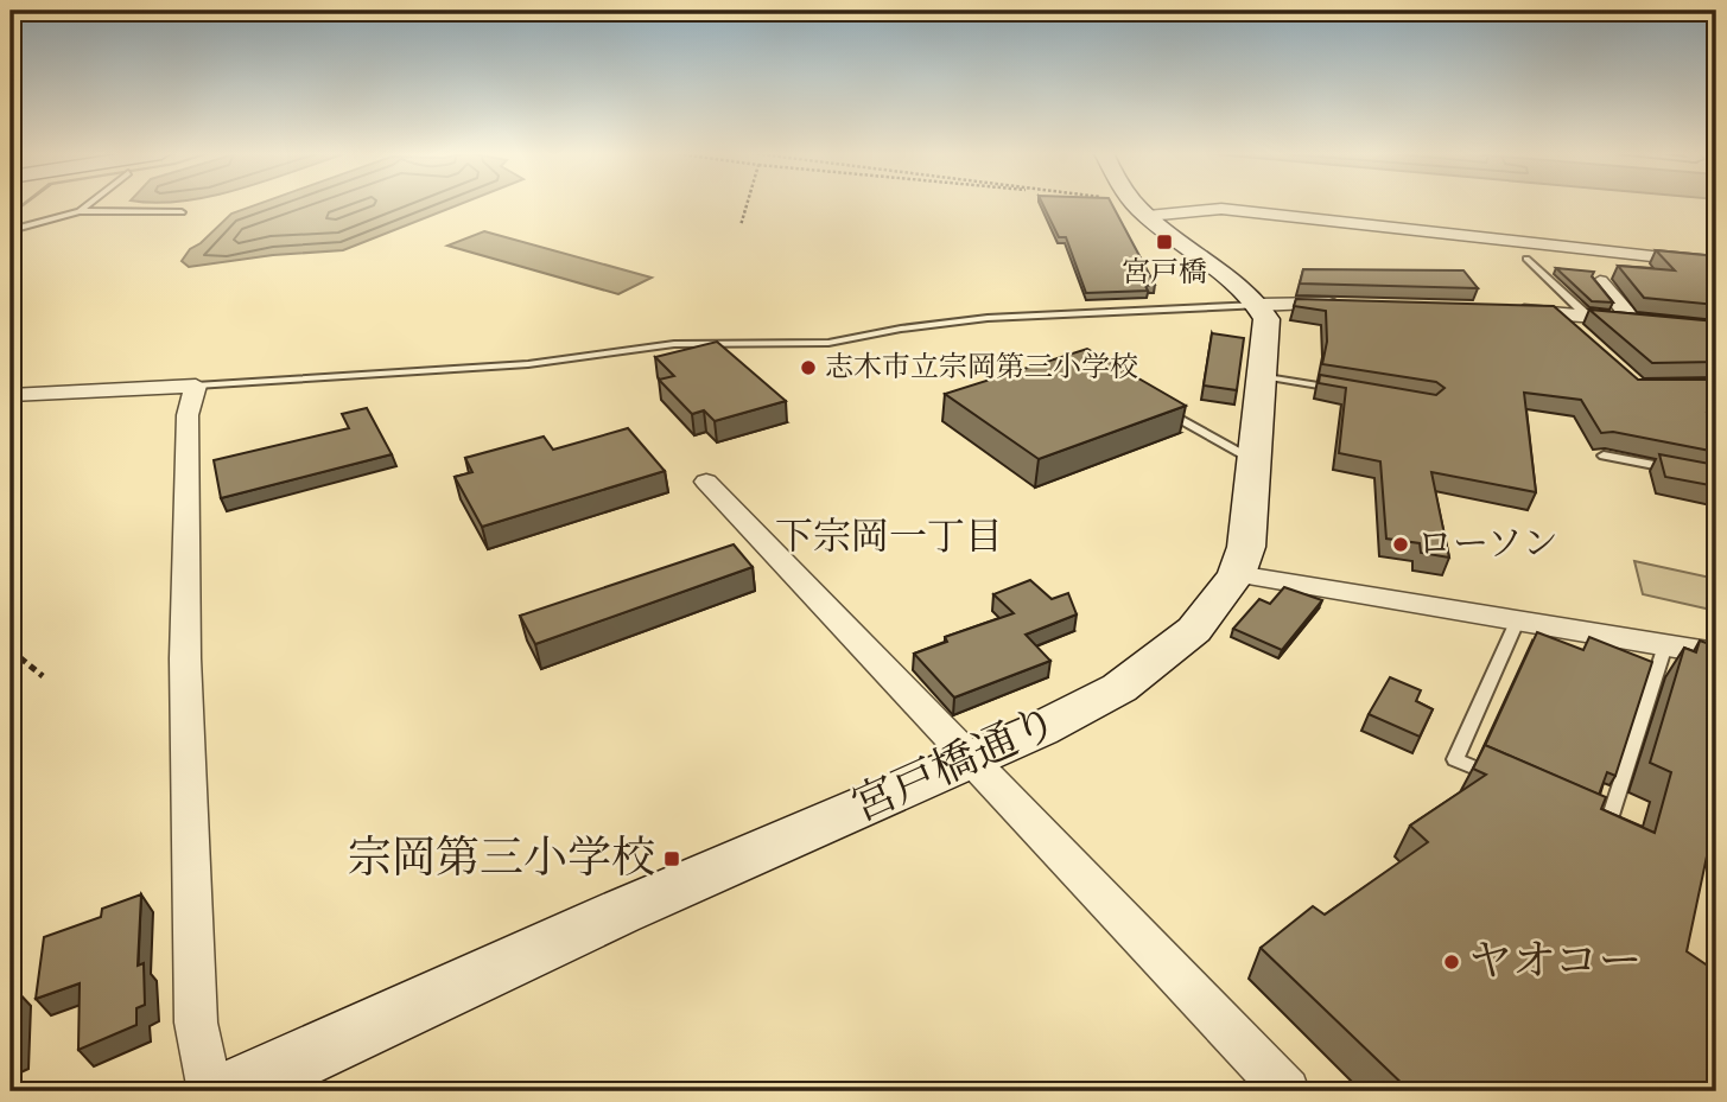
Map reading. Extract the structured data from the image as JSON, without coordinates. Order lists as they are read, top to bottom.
{
  "streets": {
    "street": ["宮戸橋通り"]
  },
  "districts": ["下宗岡一丁目"],
  "places": {
    "transit": ["宮戸橋", "宗岡第三小学校"],
    "other": ["志木市立宗岡第三小学校", "ローソン", "ヤオコー"]
  }
}
